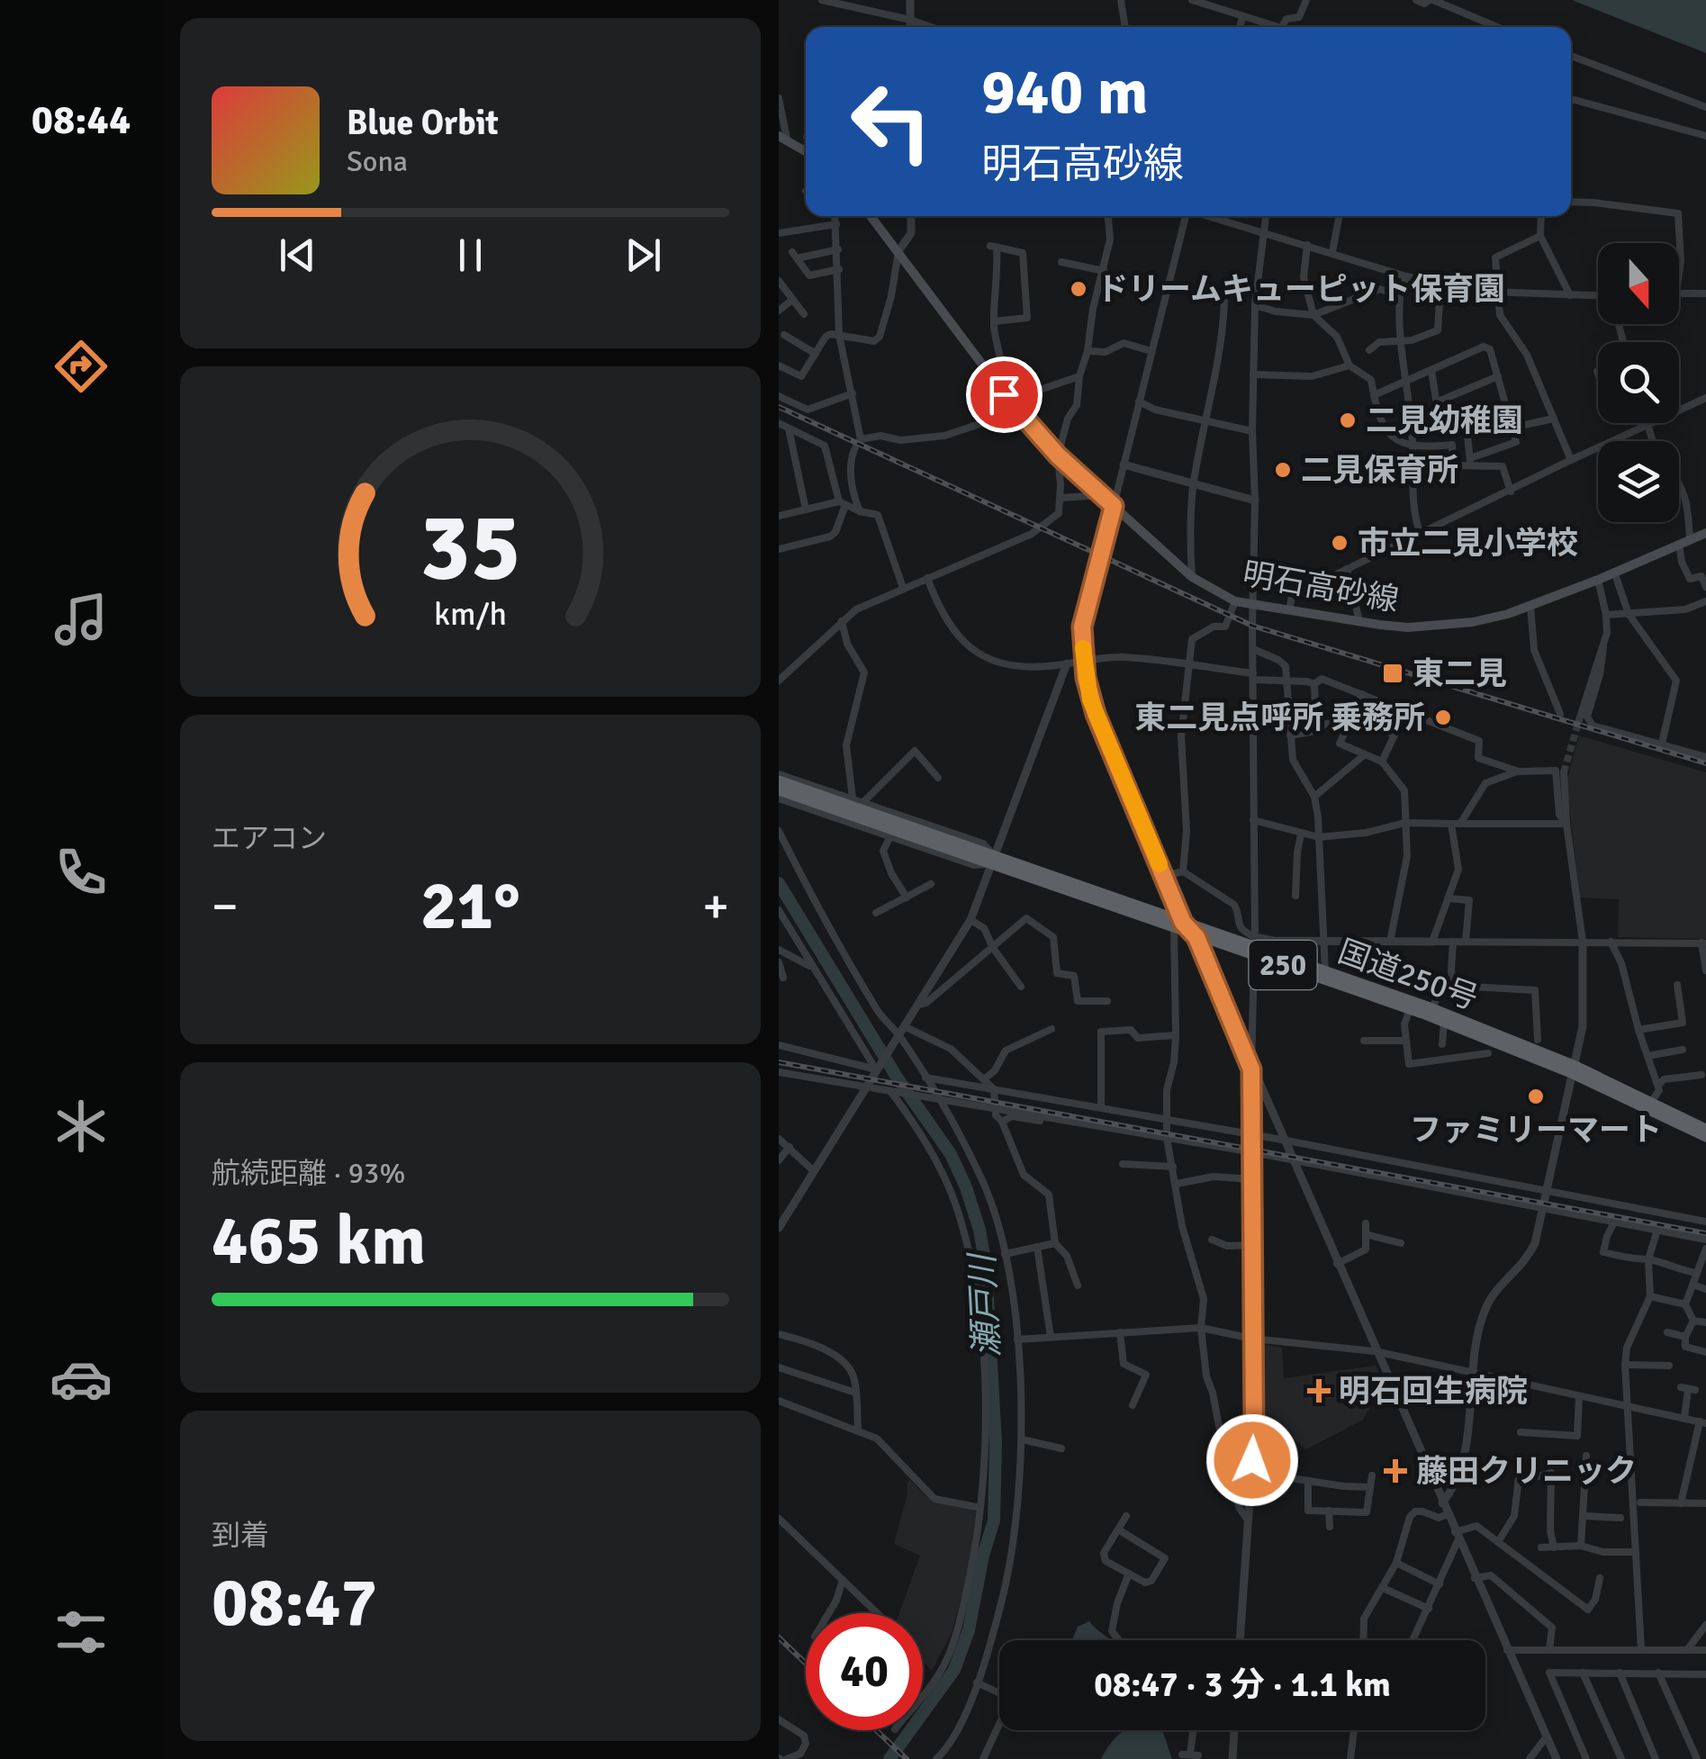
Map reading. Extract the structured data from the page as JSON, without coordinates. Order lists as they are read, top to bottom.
{
  "streets": {
    "highway": ["250", "国道250号"],
    "main road": ["明石高砂線"]
  },
  "water": ["瀬戸川"],
  "places": {
    "other": [
      "ドリームキューピット保育園",
      "二見幼稚園",
      "二見保育所",
      "市立二見小学校",
      "東二見点呼所 乗務所",
      "ファミリーマート"
    ],
    "transit": ["東二見"],
    "health": ["明石回生病院", "藤田クリニック"]
  },
  "north": "bottom",
  "page": {
    "tabs": "08:44",
    "turn": ["940 m", "明石高砂線"],
    "song": ["Blue Orbit", "Sona"],
    "tile": [
      "エアコン",
      ["航続距離 · 93%", "465 km"],
      ["到着", "08:47"]
    ],
    "heat": ["−", "21°", "+"],
    "limit": "40",
    "trip": "08:47 · 3 分 · 1.1 km",
    "gauge": ["35", "km/h"]
  }
}
